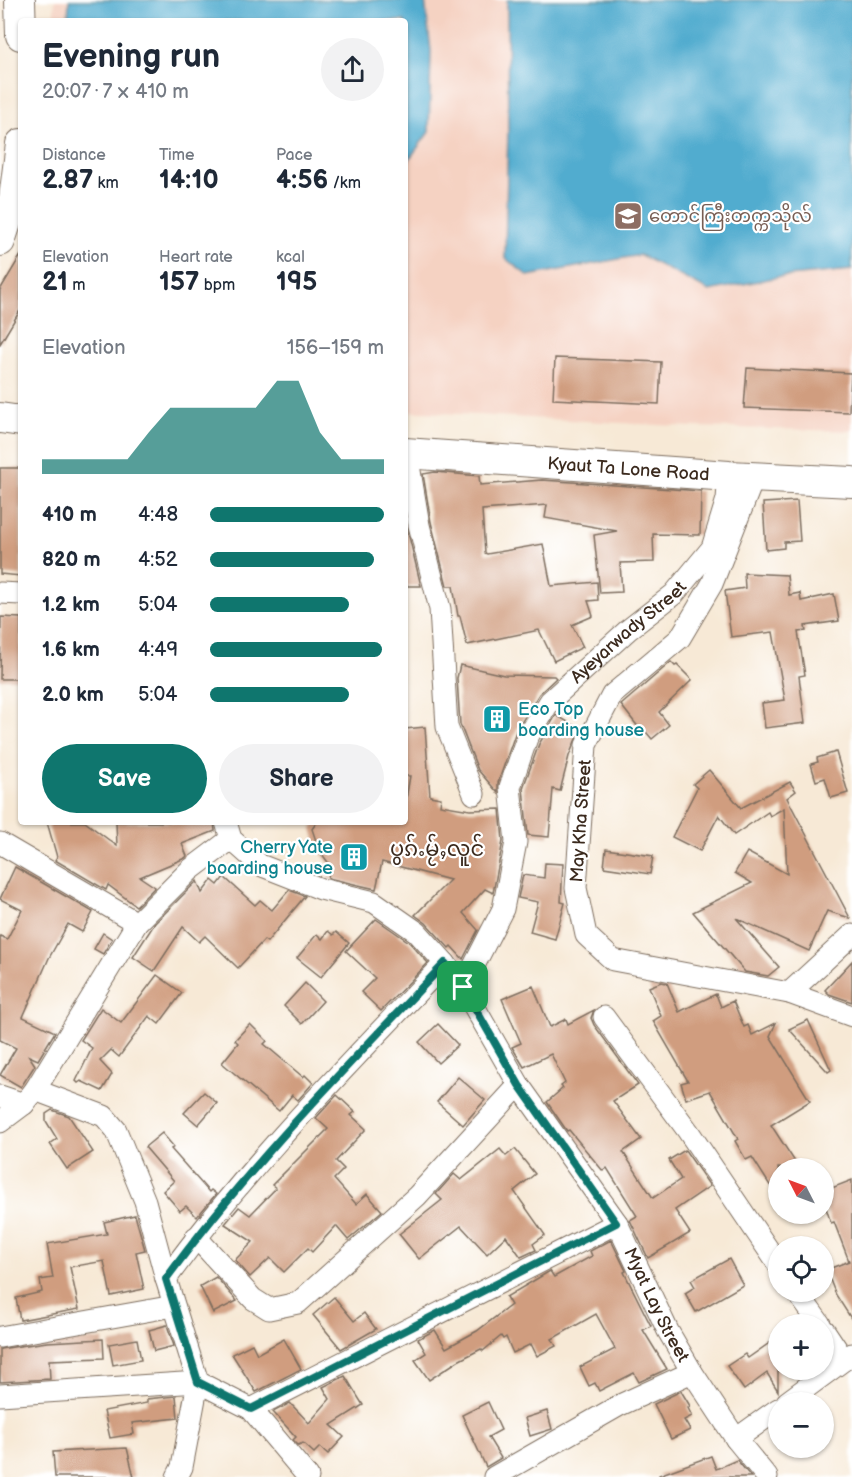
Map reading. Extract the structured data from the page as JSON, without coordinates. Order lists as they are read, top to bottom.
{
  "streets": {
    "main road": ["Kyaut Ta Lone Road"],
    "street": ["Ayeyarwady Street", "May Kha Street", "Myat Lay Street"]
  },
  "crossings": [
    ["Kyaut Ta Lone Road", "Ayeyarwady Street"],
    ["Kyaut Ta Lone Road", "May Kha Street"],
    ["Ayeyarwady Street", "May Kha Street"],
    ["Ayeyarwady Street", "Myat Lay Street"]
  ],
  "districts": ["ပွၵ်ႉမႂ်ႇလူင်"],
  "places": {
    "school or university": ["တောင်ကြီးတက္ကသိုလ်"],
    "building": ["Eco Top boarding house", "Cherry Yate boarding house"]
  },
  "north": "top left",
  "page": {
    "heading": ["Evening run", "20:07 · 7 × 410 m"],
    "stats": [
      ["Distance", "2.87 km"],
      ["Time", "14:10"],
      ["Pace", "4:56 /km"],
      ["Elevation", "21 m"],
      ["Heart rate", "157 bpm"],
      ["kcal", "195"]
    ],
    "chart": ["Elevation", "156–159 m"],
    "list": [
      {
        "name": "410 m",
        "note": "4:48"
      },
      {
        "name": "820 m",
        "note": "4:52"
      },
      {
        "name": "1.2 km",
        "note": "5:04"
      },
      {
        "name": "1.6 km",
        "note": "4:49"
      },
      {
        "name": "2.0 km",
        "note": "5:04"
      }
    ],
    "buttons": ["Save", "Share"],
    "map_buttons": ["+", "−"]
  }
}
